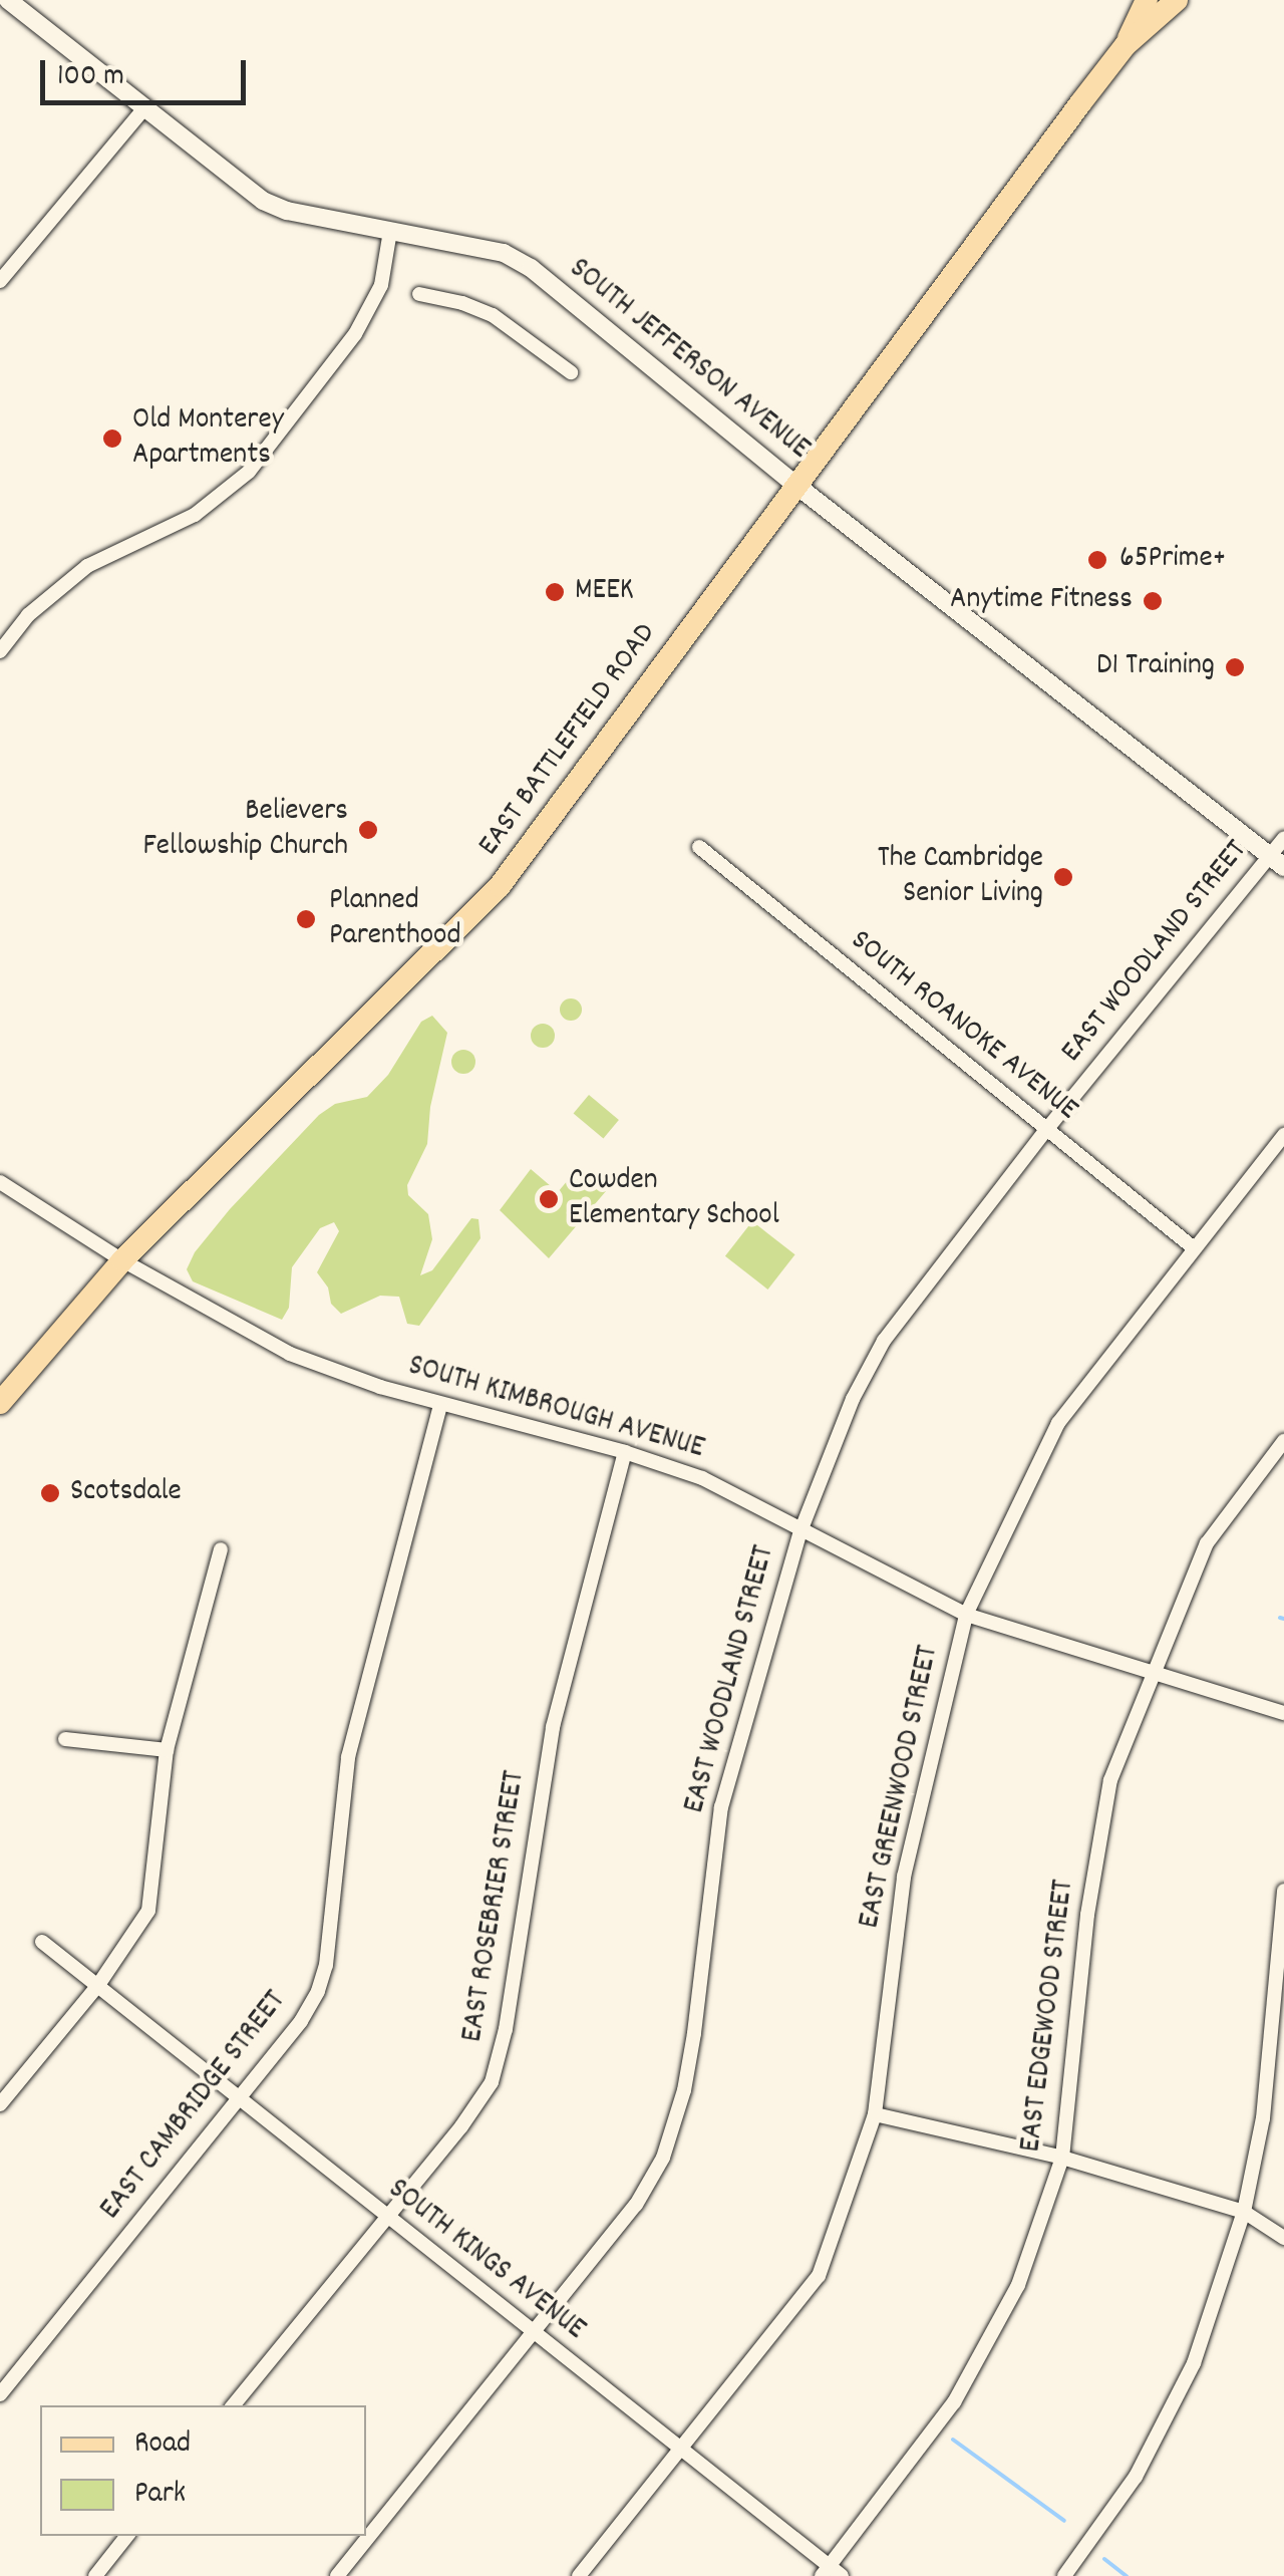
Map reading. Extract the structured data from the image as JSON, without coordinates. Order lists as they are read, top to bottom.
{
  "streets": {
    "main road": ["EAST BATTLEFIELD ROAD"],
    "street": [
      "SOUTH JEFFERSON AVENUE",
      "EAST WOODLAND STREET",
      "SOUTH ROANOKE AVENUE",
      "SOUTH KIMBROUGH AVENUE",
      "EAST GREENWOOD STREET",
      "EAST ROSEBRIER STREET",
      "EAST EDGEWOOD STREET",
      "EAST CAMBRIDGE STREET",
      "SOUTH KINGS AVENUE"
    ]
  },
  "crossings": [
    ["SOUTH JEFFERSON AVENUE", "EAST BATTLEFIELD ROAD"],
    ["SOUTH JEFFERSON AVENUE", "EAST WOODLAND STREET"],
    ["EAST BATTLEFIELD ROAD", "SOUTH KIMBROUGH AVENUE"],
    ["EAST WOODLAND STREET", "SOUTH ROANOKE AVENUE"],
    ["EAST WOODLAND STREET", "SOUTH KIMBROUGH AVENUE"],
    ["EAST WOODLAND STREET", "SOUTH KINGS AVENUE"],
    ["SOUTH ROANOKE AVENUE", "EAST GREENWOOD STREET"],
    ["SOUTH KIMBROUGH AVENUE", "EAST GREENWOOD STREET"],
    ["SOUTH KIMBROUGH AVENUE", "EAST ROSEBRIER STREET"],
    ["SOUTH KIMBROUGH AVENUE", "EAST EDGEWOOD STREET"],
    ["SOUTH KIMBROUGH AVENUE", "EAST CAMBRIDGE STREET"],
    ["EAST GREENWOOD STREET", "SOUTH KINGS AVENUE"],
    ["EAST ROSEBRIER STREET", "SOUTH KINGS AVENUE"],
    ["EAST EDGEWOOD STREET", "SOUTH KINGS AVENUE"],
    ["EAST CAMBRIDGE STREET", "SOUTH KINGS AVENUE"]
  ],
  "places": [
    "Old Monterey Apartments",
    "65Prime+",
    "MEEK",
    "Anytime Fitness",
    "D1 Training",
    "Believers Fellowship Church",
    "The Cambridge Senior Living",
    "Planned Parenthood",
    "Cowden Elementary School",
    "Scotsdale"
  ],
  "legend": ["Road", "Park"],
  "scale_bar": "100 m"
}
